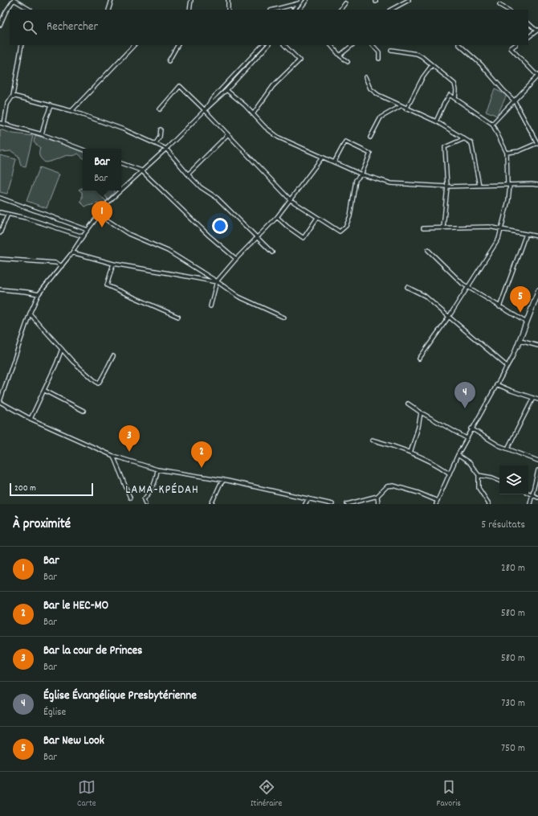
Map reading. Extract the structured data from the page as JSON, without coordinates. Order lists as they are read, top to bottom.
{
  "districts": ["LAMA-KPÉDAH"],
  "scale_bar": "200 m",
  "page": {
    "search": "Rechercher",
    "popup": ["Bar", "Bar"],
    "pins": [
      "1",
      "5",
      "4",
      "3",
      "2"
    ],
    "scale": "200 m",
    "heading": ["À proximité", "5 résultats"],
    "list": [
      {
        "mark": "1",
        "name": "Bar",
        "note": "Bar",
        "value": "280 m"
      },
      {
        "mark": "2",
        "name": "Bar le HEC-MO",
        "note": "Bar",
        "value": "580 m"
      },
      {
        "mark": "3",
        "name": "Bar la cour de Princes",
        "note": "Bar",
        "value": "580 m"
      },
      {
        "mark": "4",
        "name": "Église Évangélique Presbytérienne",
        "note": "Église",
        "value": "730 m"
      },
      {
        "mark": "5",
        "name": "Bar New Look",
        "note": "Bar",
        "value": "750 m"
      }
    ],
    "nav": ["Carte", "Itinéraire", "Favoris"]
  }
}
